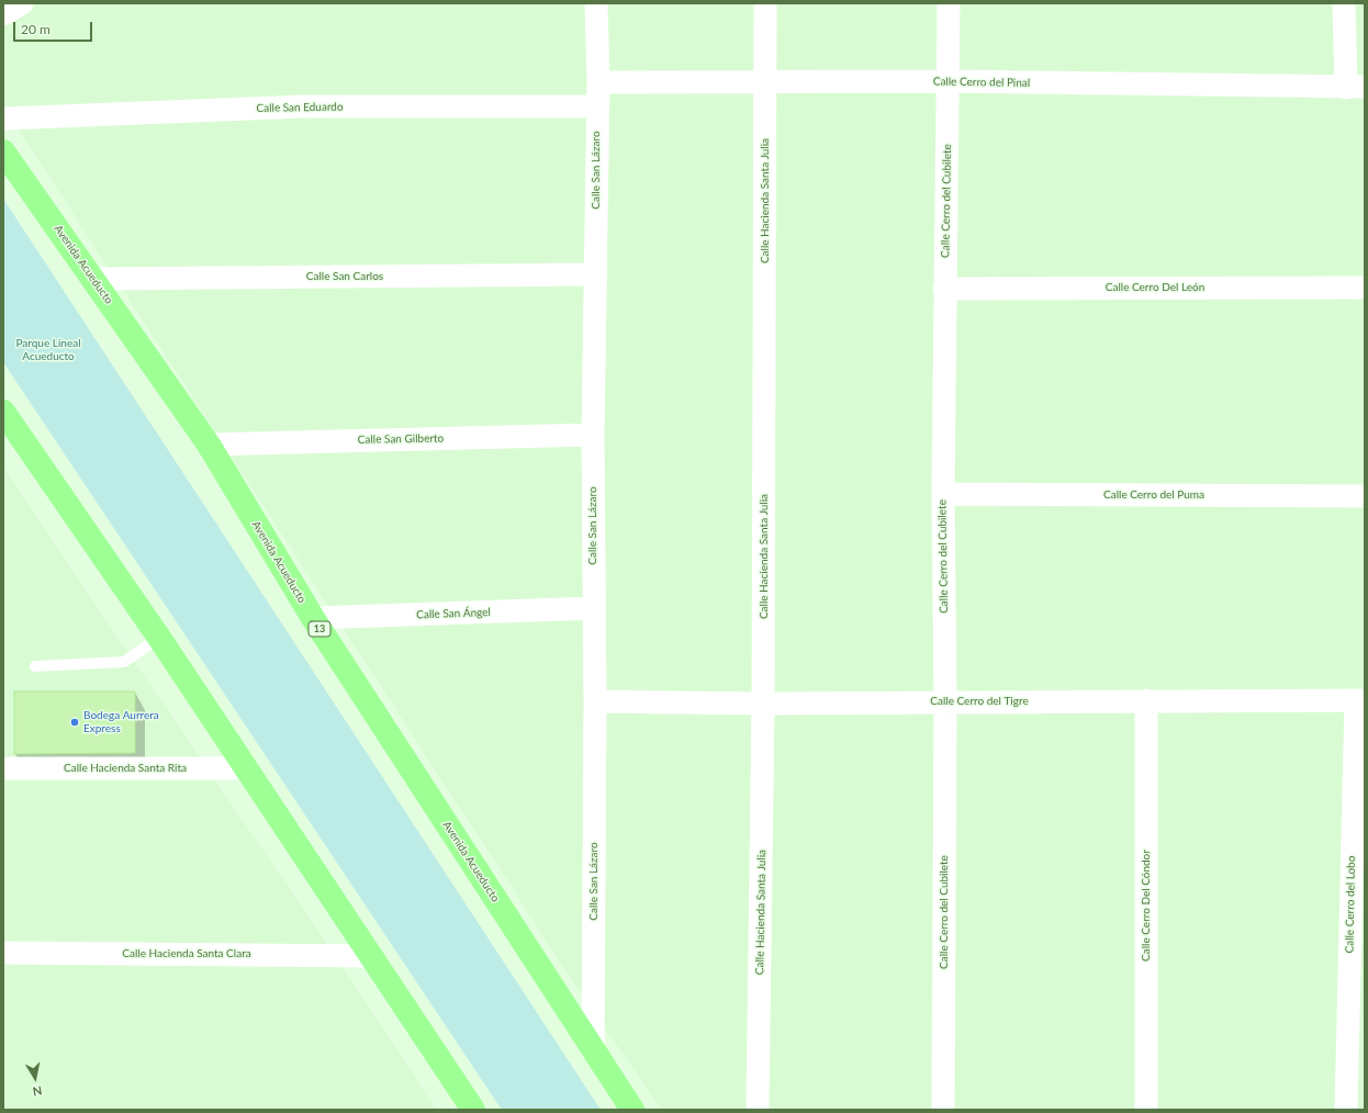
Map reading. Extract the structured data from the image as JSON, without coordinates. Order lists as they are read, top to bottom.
{
  "streets": {
    "main road": ["Avenida Acueducto", "13"],
    "street": [
      "Calle Cerro del Pinal",
      "Calle San Eduardo",
      "Calle San Lázaro",
      "Calle Hacienda Santa Julia",
      "Calle Cerro del Cubilete",
      "Calle San Carlos",
      "Calle Cerro Del León",
      "Calle San Gilberto",
      "Calle Cerro del Puma",
      "Calle San Ángel",
      "Calle Cerro del Tigre",
      "Calle Hacienda Santa Rita",
      "Calle Cerro del Lobo",
      "Calle Cerro Del Cóndor",
      "Calle Hacienda Santa Clara"
    ]
  },
  "crossings": [
    ["Calle Cerro del Pinal", "Calle San Lázaro"],
    ["Calle Cerro del Pinal", "Calle Hacienda Santa Julia"],
    ["Calle Cerro del Pinal", "Calle Cerro del Cubilete"],
    ["Calle San Eduardo", "Calle San Lázaro"],
    ["Calle San Lázaro", "Avenida Acueducto"],
    ["Calle San Lázaro", "Calle San Carlos"],
    ["Calle San Lázaro", "Calle San Gilberto"],
    ["Calle San Lázaro", "Calle San Ángel"],
    ["Calle San Lázaro", "Calle Cerro del Tigre"],
    ["Calle Hacienda Santa Julia", "Calle Cerro del Tigre"],
    ["Calle Cerro del Cubilete", "Calle Cerro Del León"],
    ["Calle Cerro del Cubilete", "Calle Cerro del Puma"],
    ["Calle Cerro del Cubilete", "Calle Cerro del Tigre"],
    ["Avenida Acueducto", "Calle San Carlos"],
    ["Avenida Acueducto", "Calle San Gilberto"],
    ["Avenida Acueducto", "Calle San Ángel"],
    ["Calle Cerro del Tigre", "Calle Cerro del Lobo"],
    ["Calle Cerro del Tigre", "Calle Cerro Del Cóndor"]
  ],
  "parks": ["Parque Lineal Acueducto"],
  "places": ["Bodega Aurrera Express"],
  "scale_bar": "20 m",
  "north": "bottom"
}
